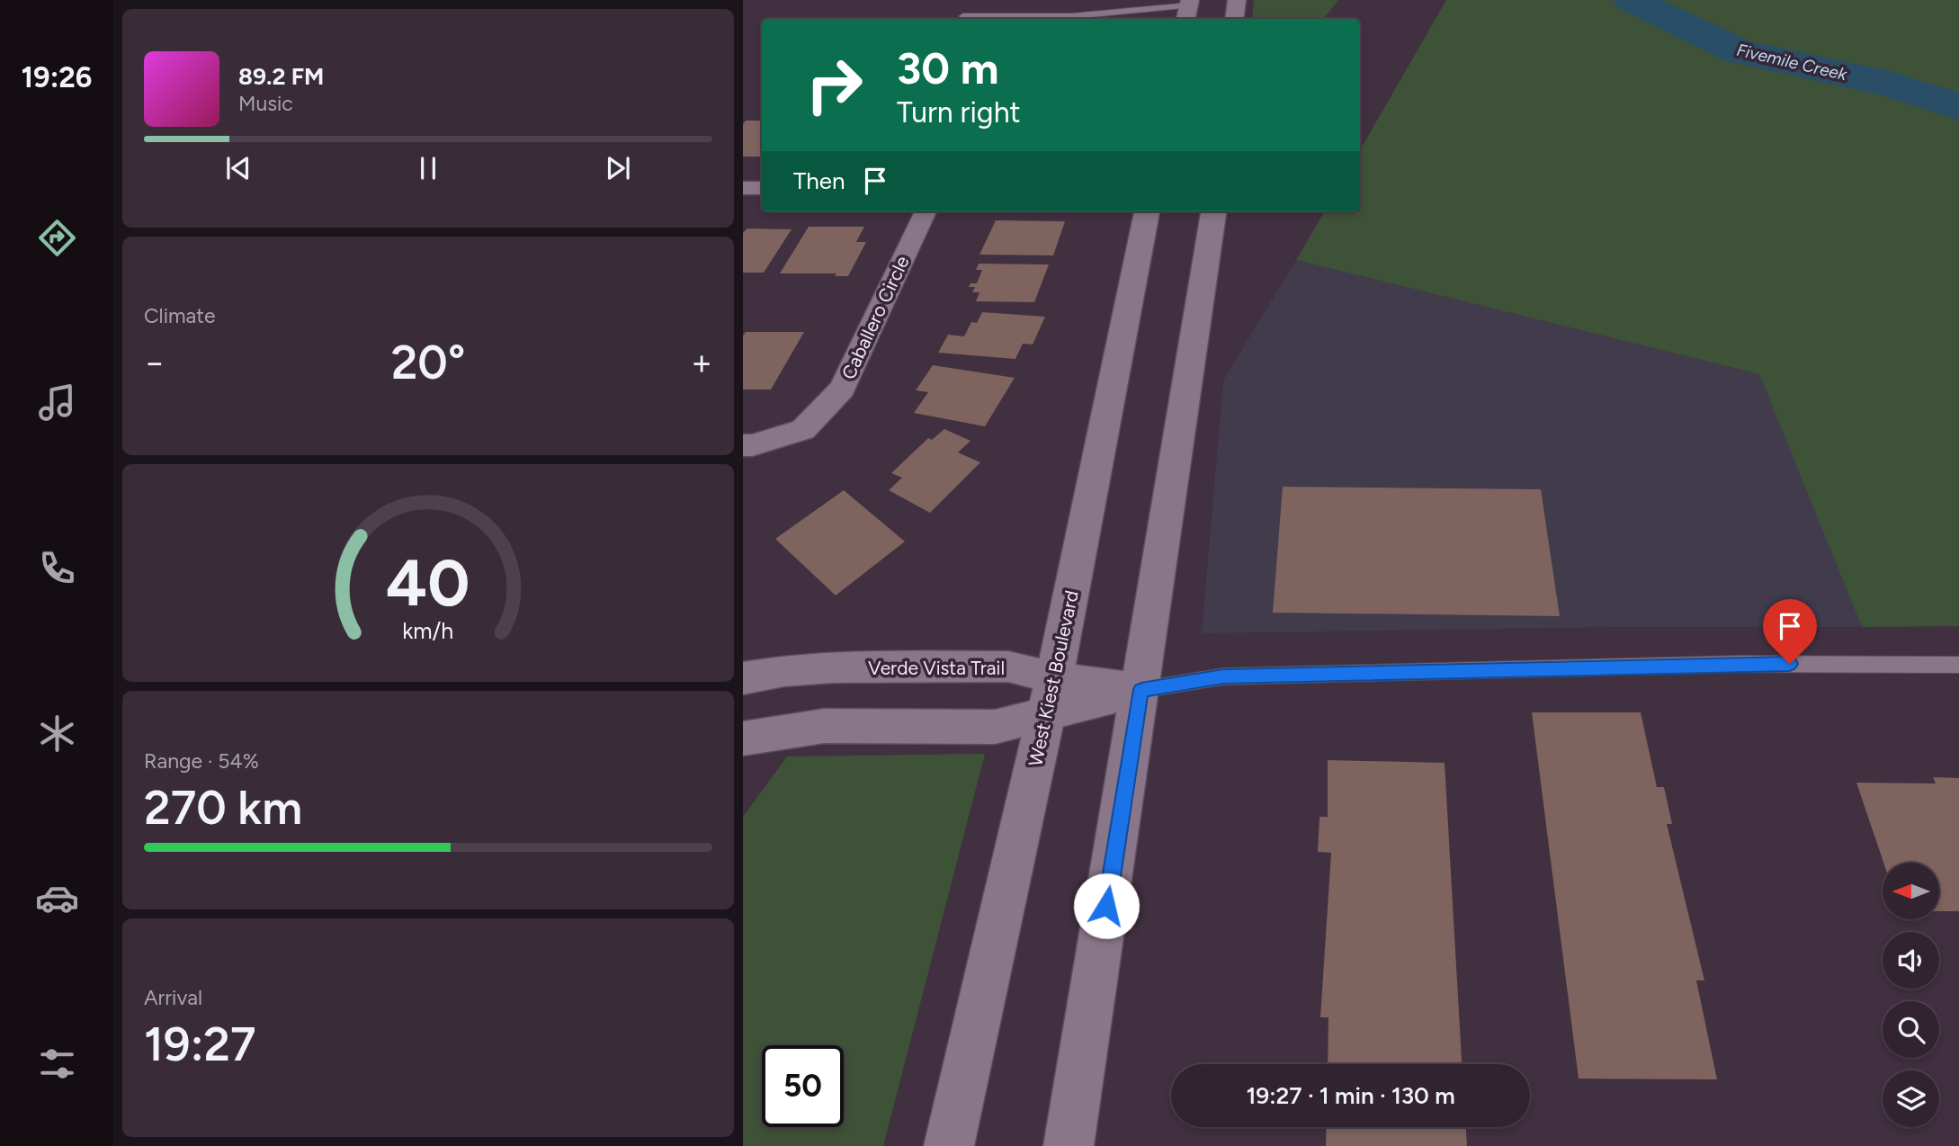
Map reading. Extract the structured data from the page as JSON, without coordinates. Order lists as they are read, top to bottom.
{
  "streets": {
    "main road": ["West Kiest Boulevard"],
    "street": ["Caballero Circle", "Verde Vista Trail"]
  },
  "crossings": [
    ["Verde Vista Trail", "West Kiest Boulevard"]
  ],
  "water": ["Fivemile Creek"],
  "north": "left",
  "page": {
    "tabs": "19:26",
    "turn": ["30 m", "Turn right"],
    "song": ["89.2 FM", "Music"],
    "then": "Then",
    "tile": [
      "Climate",
      ["Range · 54%", "270 km"],
      ["Arrival", "19:27"]
    ],
    "heat": ["−", "20°", "+"],
    "limit": "50",
    "trip": "19:27 · 1 min · 130 m",
    "gauge": ["40", "km/h"]
  }
}
